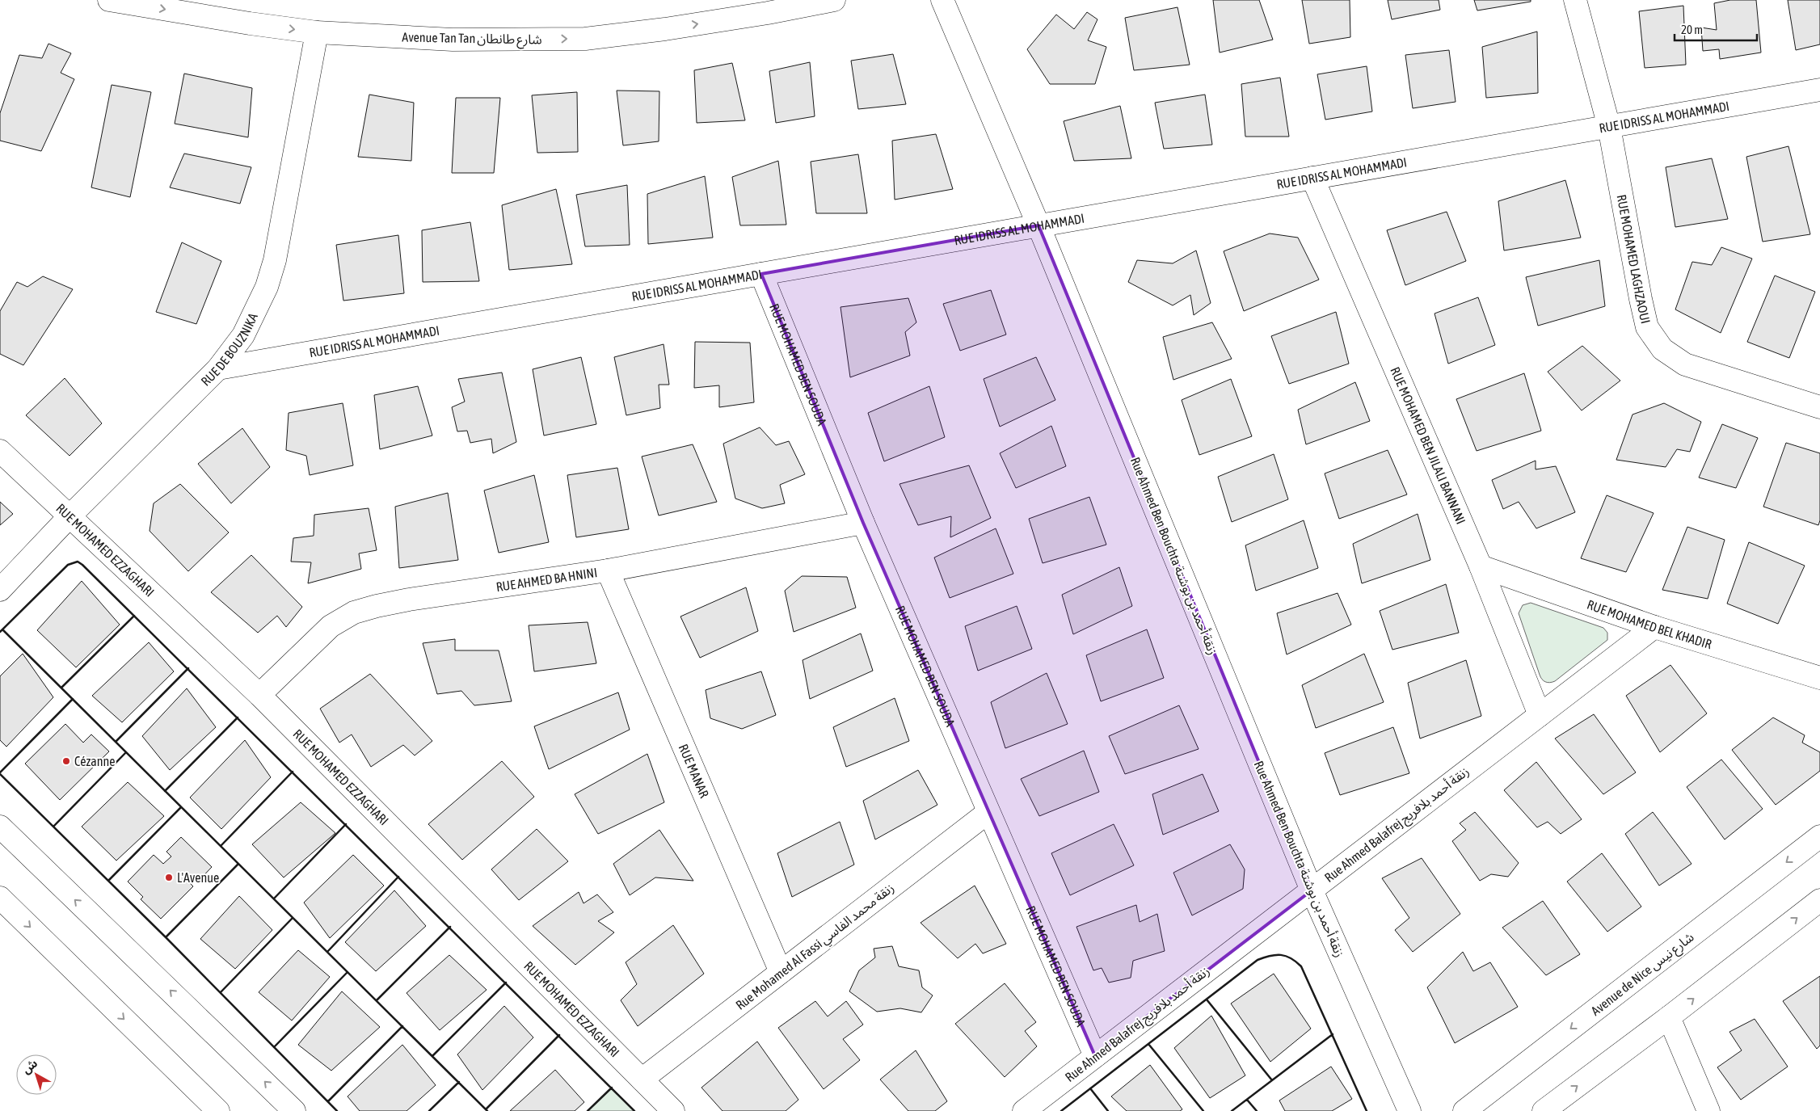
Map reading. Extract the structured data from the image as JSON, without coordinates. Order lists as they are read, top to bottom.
{
  "streets": {
    "street": [
      "Avenue Tan Tan شارع طانطان",
      "RUE IDRISS AL MOHAMMADI",
      "RUE MOHAMED LAGHZAOUI",
      "RUE DE BOUZNIKA",
      "RUE MOHAMED BEN SOUDA",
      "RUE MOHAMED BEN JILALI BANNANI",
      "RUE MOHAMED EZZAGHARI",
      "Rue Ahmed Ben Bouchta زنقة أحمد بن بوشتة",
      "RUE AHMED BA HNINI",
      "RUE MOHAMED BEL KHADIR",
      "RUE MANAR",
      "Rue Ahmed Balafrej زنقة أحمد بلافريج",
      "Rue Mohamed Al Fassi زنقة محمد الفاسي",
      "Avenue de Nice شارع نيس"
    ]
  },
  "crossings": [
    ["Avenue Tan Tan شارع طانطان", "RUE DE BOUZNIKA"],
    ["RUE IDRISS AL MOHAMMADI", "RUE MOHAMED LAGHZAOUI"],
    ["RUE IDRISS AL MOHAMMADI", "RUE DE BOUZNIKA"],
    ["RUE IDRISS AL MOHAMMADI", "RUE MOHAMED BEN SOUDA"],
    ["RUE IDRISS AL MOHAMMADI", "RUE MOHAMED BEN JILALI BANNANI"],
    ["RUE IDRISS AL MOHAMMADI", "Rue Ahmed Ben Bouchta زنقة أحمد بن بوشتة"],
    ["RUE DE BOUZNIKA", "RUE MOHAMED EZZAGHARI"],
    ["RUE MOHAMED BEN SOUDA", "RUE AHMED BA HNINI"],
    ["RUE MOHAMED BEN SOUDA", "Rue Ahmed Balafrej زنقة أحمد بلافريج"],
    ["RUE MOHAMED BEN SOUDA", "Rue Mohamed Al Fassi زنقة محمد الفاسي"],
    ["RUE MOHAMED BEN JILALI BANNANI", "RUE MOHAMED BEL KHADIR"],
    ["RUE MOHAMED BEN JILALI BANNANI", "Rue Ahmed Balafrej زنقة أحمد بلافريج"],
    ["RUE MOHAMED EZZAGHARI", "RUE AHMED BA HNINI"],
    ["RUE MOHAMED EZZAGHARI", "Rue Mohamed Al Fassi زنقة محمد الفاسي"],
    ["Rue Ahmed Ben Bouchta زنقة أحمد بن بوشتة", "Rue Ahmed Balafrej زنقة أحمد بلافريج"],
    ["RUE AHMED BA HNINI", "RUE MANAR"],
    ["RUE MOHAMED BEL KHADIR", "Rue Ahmed Balafrej زنقة أحمد بلافريج"],
    ["RUE MANAR", "Rue Mohamed Al Fassi زنقة محمد الفاسي"]
  ],
  "one_way": ["Avenue Tan Tan شارع طانطان"],
  "places": ["Cézanne", "L'Avenue"],
  "scale_bar": "20 m",
  "north": "top left"
}
